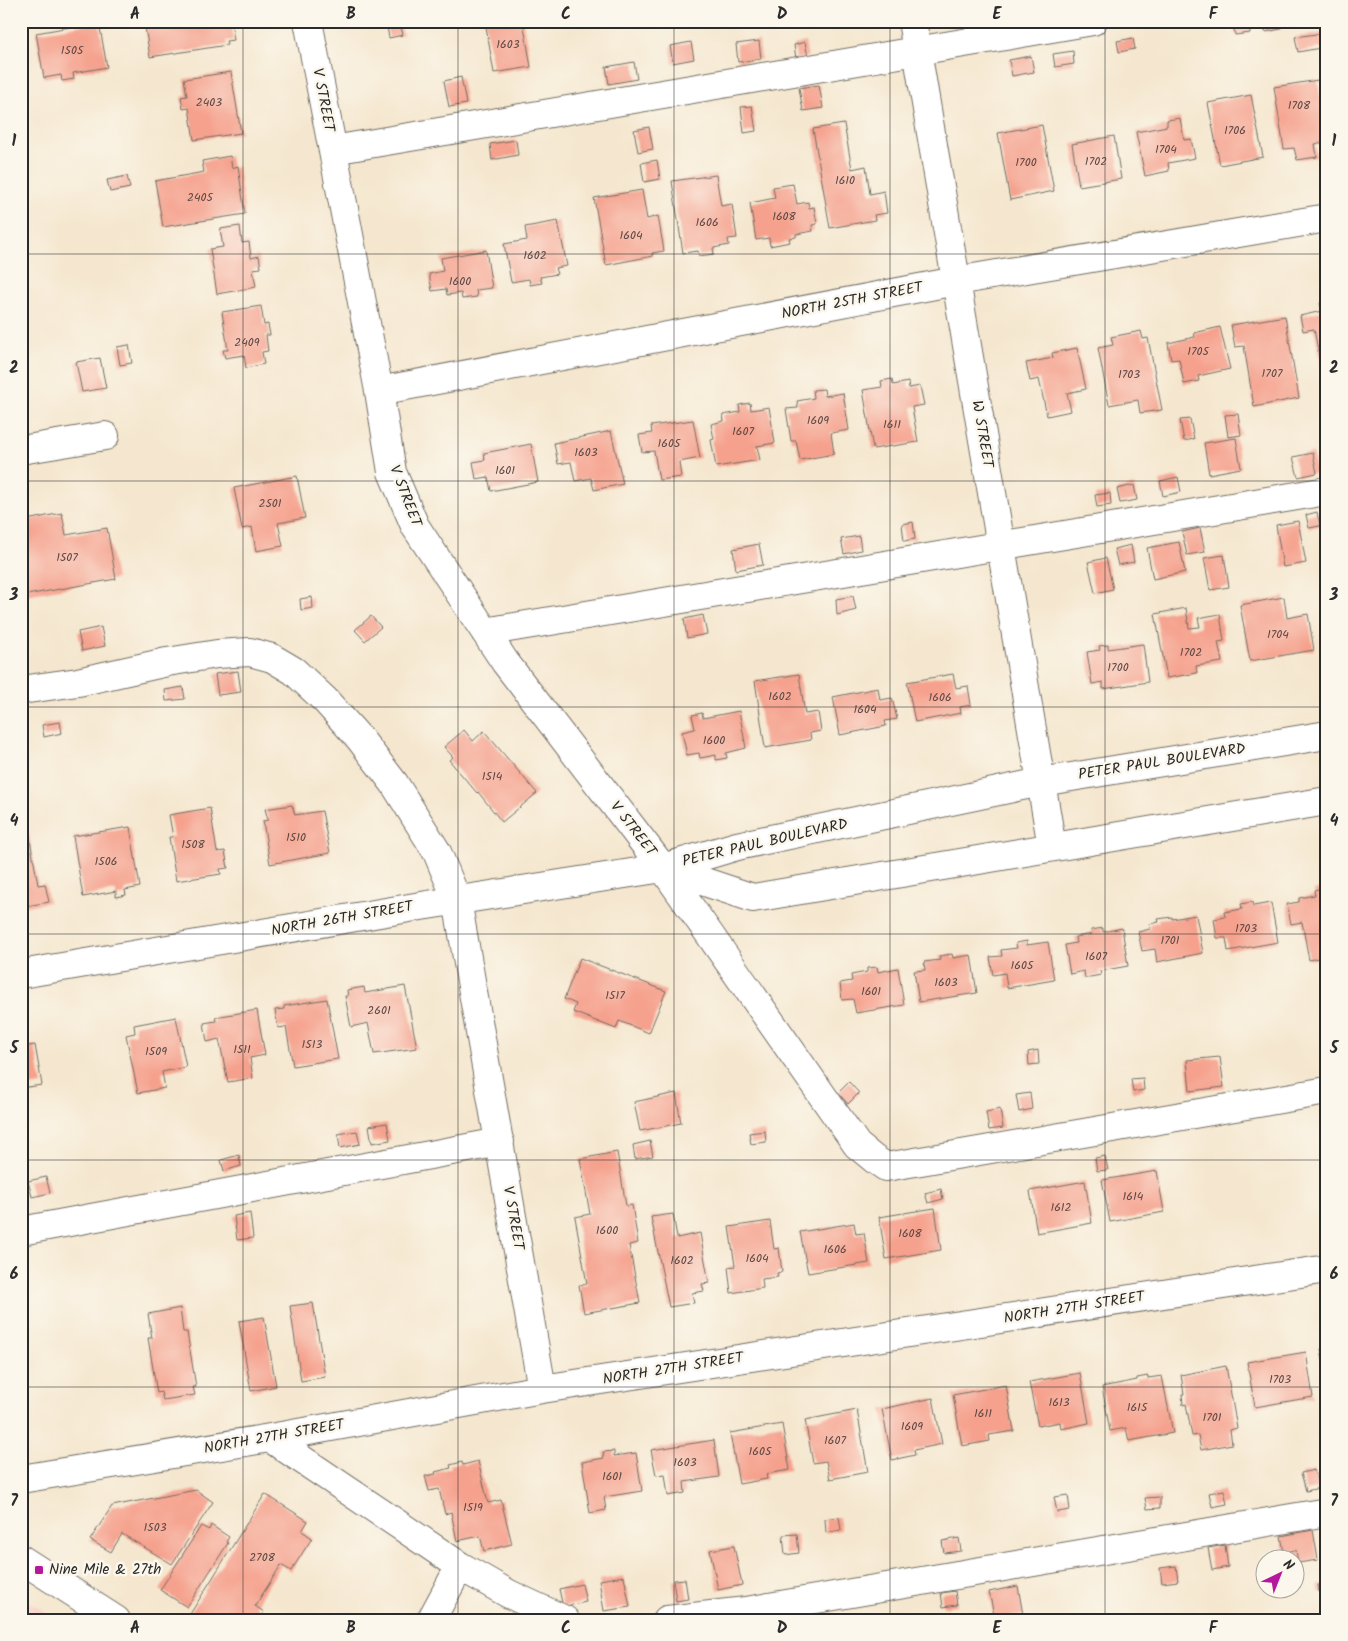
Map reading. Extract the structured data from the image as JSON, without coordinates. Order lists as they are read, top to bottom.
{
  "streets": {
    "street": [
      "V STREET",
      "NORTH 25TH STREET",
      "W STREET",
      "PETER PAUL BOULEVARD",
      "NORTH 26TH STREET",
      "NORTH 27TH STREET"
    ]
  },
  "crossings": [
    ["V STREET", "NORTH 25TH STREET"],
    ["V STREET", "PETER PAUL BOULEVARD"],
    ["V STREET", "NORTH 26TH STREET"],
    ["V STREET", "NORTH 27TH STREET"],
    ["NORTH 25TH STREET", "W STREET"],
    ["W STREET", "PETER PAUL BOULEVARD"],
    ["PETER PAUL BOULEVARD", "NORTH 26TH STREET"]
  ],
  "places": {
    "transit": ["Nine Mile & 27th"]
  },
  "house_numbers": [
    "1603",
    "1505",
    "2403",
    "1708",
    "1706",
    "1704",
    "1702",
    "1700",
    "1610",
    "2405",
    "1608",
    "1606",
    "1604",
    "1602",
    "1600",
    "2409",
    "1705",
    "1707",
    "1703",
    "1609",
    "1611",
    "1607",
    "1605",
    "1603",
    "1601",
    "2501",
    "1507",
    "1704",
    "1702",
    "1700",
    "1602",
    "1606",
    "1604",
    "1600",
    "1514",
    "1510",
    "1508",
    "1506",
    "1703",
    "1701",
    "1607",
    "1605",
    "1603",
    "1601",
    "1517",
    "2601",
    "1513",
    "1511",
    "1509",
    "1614",
    "1612",
    "1600",
    "1608",
    "1606",
    "1604",
    "1602",
    "1703",
    "1613",
    "1615",
    "1611",
    "1701",
    "1609",
    "1607",
    "1605",
    "1603",
    "1601",
    "1519",
    "1503",
    "2708"
  ],
  "north": "top right",
  "grid": {
    "columns": [
      "A",
      "B",
      "C",
      "D",
      "E",
      "F"
    ],
    "rows": [
      "1",
      "2",
      "3",
      "4",
      "5",
      "6",
      "7"
    ]
  }
}
